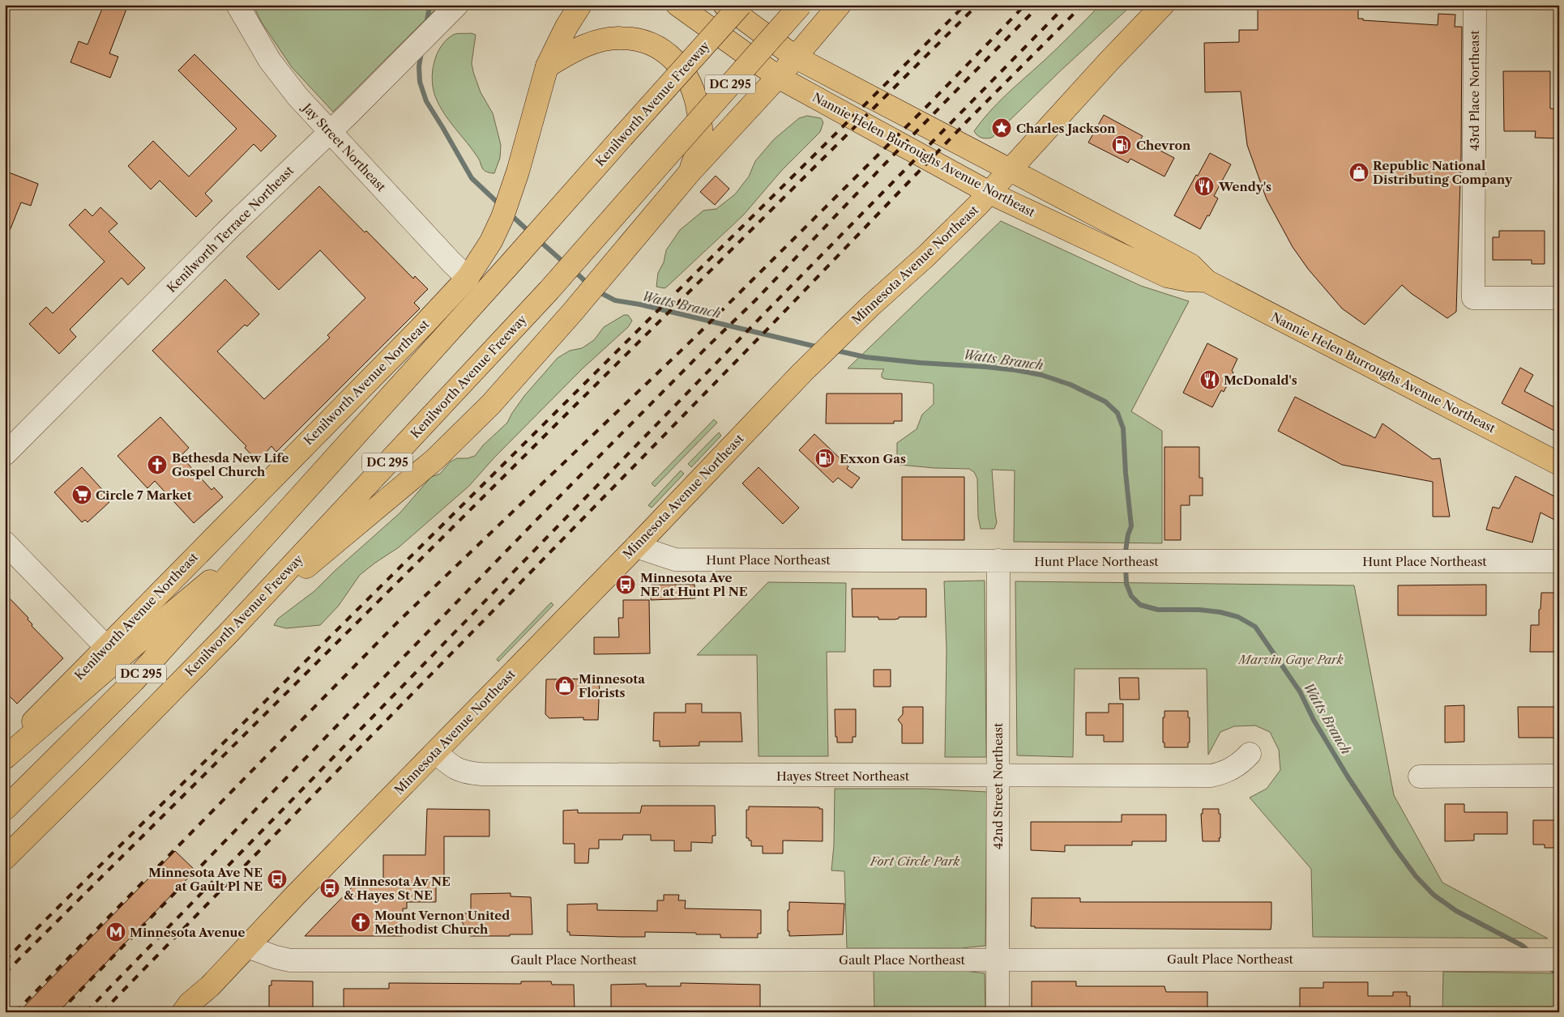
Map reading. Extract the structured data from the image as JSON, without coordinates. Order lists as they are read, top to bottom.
{
  "streets": {
    "main road": [
      "DC 295",
      "Kenilworth Avenue Freeway",
      "Nannie Helen Burroughs Avenue Northeast",
      "Minnesota Avenue Northeast",
      "Kenilworth Avenue Northeast"
    ],
    "street": [
      "43rd Place Northeast",
      "Jay Street Northeast",
      "Kenilworth Terrace Northeast",
      "Hunt Place Northeast",
      "Hayes Street Northeast",
      "42nd Street Northeast",
      "Gault Place Northeast"
    ]
  },
  "crossings": [
    ["Jay Street Northeast", "Kenilworth Terrace Northeast"],
    ["Jay Street Northeast", "Kenilworth Avenue Northeast"],
    ["Nannie Helen Burroughs Avenue Northeast", "Minnesota Avenue Northeast"],
    ["Minnesota Avenue Northeast", "Hunt Place Northeast"],
    ["Minnesota Avenue Northeast", "Hayes Street Northeast"],
    ["Minnesota Avenue Northeast", "Gault Place Northeast"],
    ["Hunt Place Northeast", "42nd Street Northeast"],
    ["Hayes Street Northeast", "42nd Street Northeast"],
    ["42nd Street Northeast", "Gault Place Northeast"]
  ],
  "water": ["Watts Branch"],
  "parks": ["Marvin Gaye Park", "Fort Circle Park"],
  "places": {
    "place": ["Charles Jackson"],
    "fuel station": ["Chevron", "Exxon Gas"],
    "shop": ["Republic National Distributing Company", "Minnesota Florists"],
    "restaurant": ["Wendy's", "McDonald's"],
    "church": ["Bethesda New Life Gospel Church", "Mount Vernon United Methodist Church"],
    "supermarket": ["Circle 7 Market"],
    "bus stop": ["Minnesota Ave NE at Hunt Pl NE", "Minnesota Ave NE at Gault Pl NE", "Minnesota Av NE & Hayes St NE"],
    "metro station": ["Minnesota Avenue"]
  }
}
